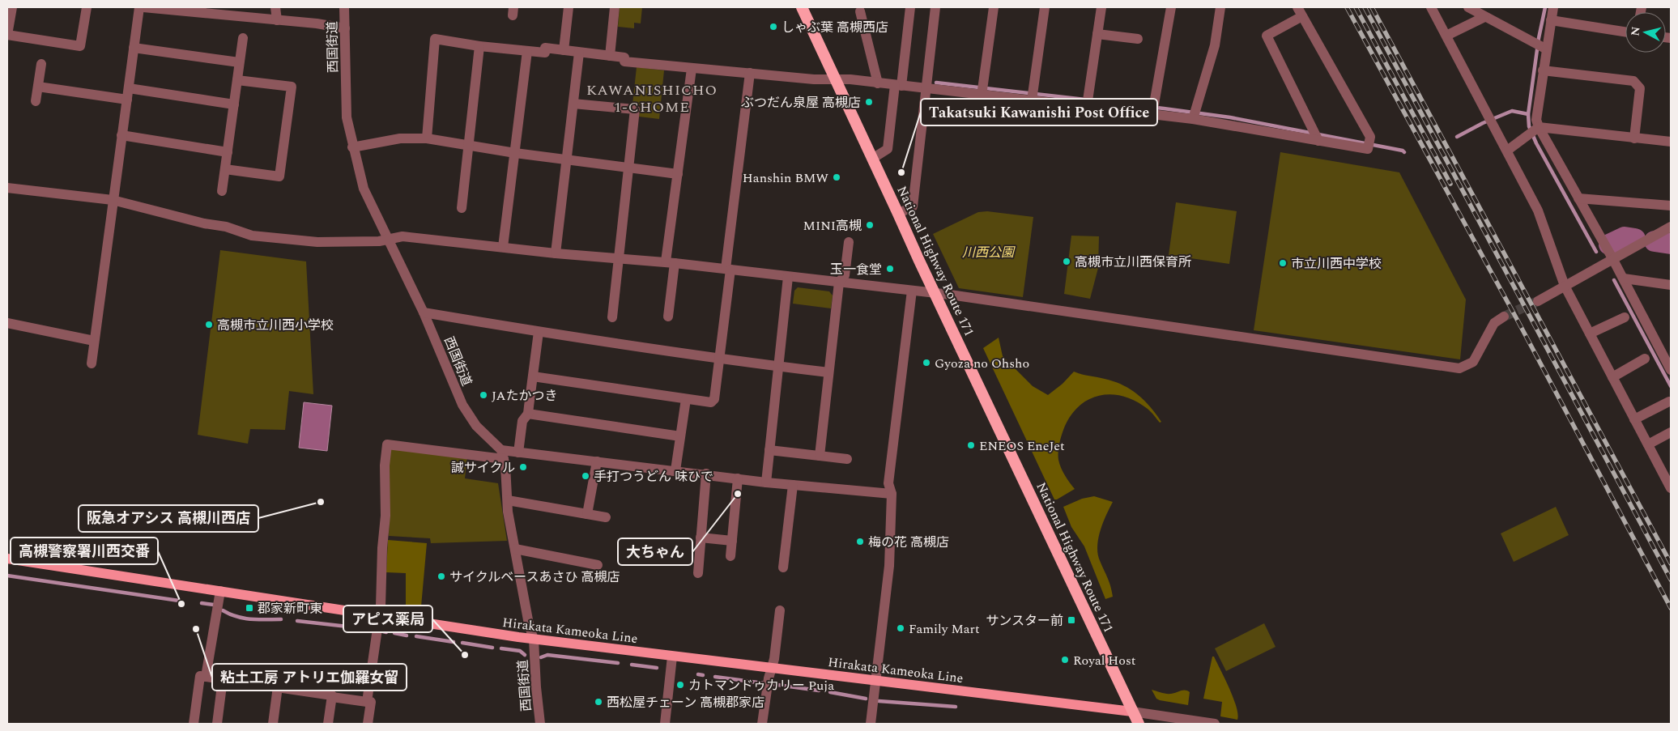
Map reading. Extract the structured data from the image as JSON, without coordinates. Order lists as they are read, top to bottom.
{
  "streets": {
    "highway": ["National Highway Route 171"],
    "main road": ["Hirakata Kameoka Line"],
    "street": ["西国街道"]
  },
  "crossings": [
    ["西国街道", "Hirakata Kameoka Line"],
    ["National Highway Route 171", "Hirakata Kameoka Line"]
  ],
  "districts": ["KAWANISHICHO 1-CHOME"],
  "parks": ["川西公園"],
  "places": {
    "other": [
      "しゃぶ葉 高槻西店",
      "ぶつだん泉屋 高槻店",
      "Takatsuki Kawanishi Post Office",
      "Hanshin BMW",
      "MINI高槻",
      "高槻市立川西保育所",
      "市立川西中学校",
      "玉一食堂",
      "高槻市立川西小学校",
      "Gyoza no Ohsho",
      "JAたかつき",
      "ENEOS EneJet",
      "誠サイクル",
      "手打つうどん 味ひで",
      "大ちゃん",
      "阪急オアシス 高槻川西店",
      "梅の花 高槻店",
      "サイクルベースあさひ 高槻店",
      "高槻警察署川西交番",
      "Family Mart",
      "粘土工房 アトリエ伽羅女留",
      "アピス薬局",
      "Royal Host",
      "カトマンドゥカリー Puja",
      "西松屋チェーン 高槻郡家店"
    ],
    "transit": ["郡家新町東", "サンスター前"]
  },
  "north": "left"
}
